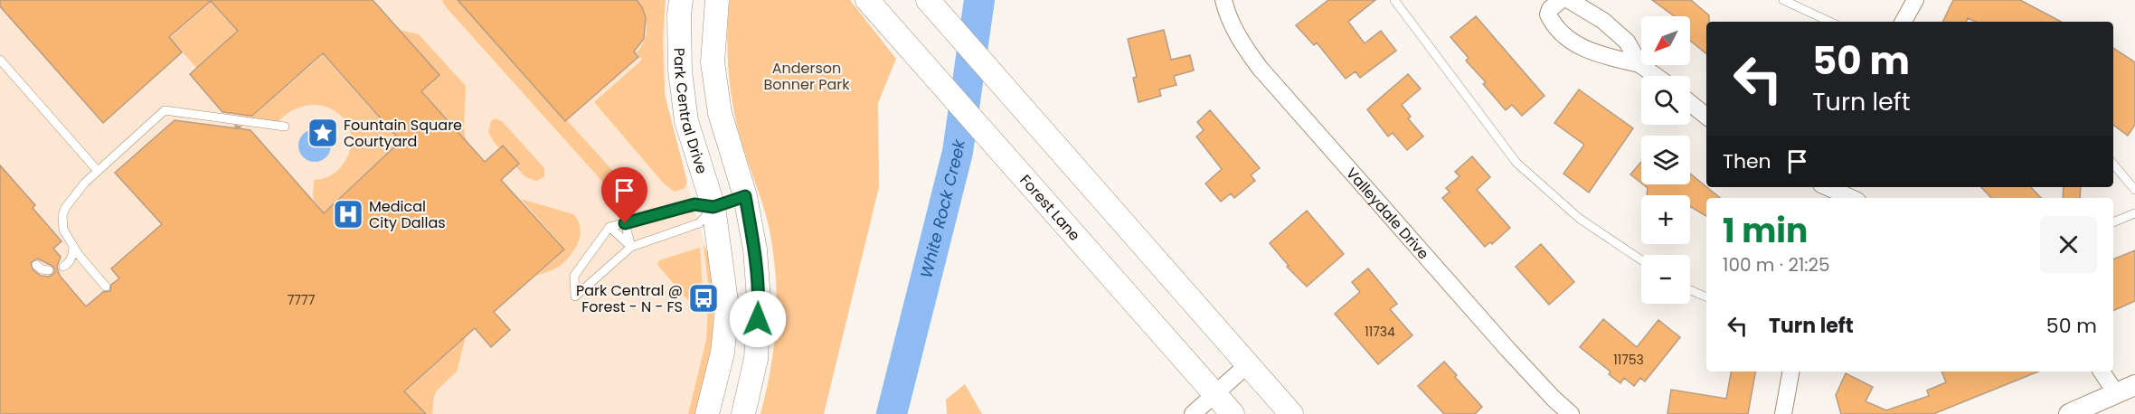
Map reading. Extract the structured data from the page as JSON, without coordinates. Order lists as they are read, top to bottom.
{
  "streets": {
    "main road": ["Park Central Drive", "Forest Lane"],
    "street": ["Valleydale Drive"]
  },
  "water": ["White Rock Creek"],
  "parks": ["Anderson Bonner Park"],
  "places": {
    "place": ["Fountain Square Courtyard"],
    "hospital": ["Medical City Dallas"],
    "bus stop": ["Park Central @ Forest - N - FS"]
  },
  "house_numbers": ["7777", "11734", "11753"],
  "north": "bottom left",
  "page": {
    "map_buttons": ["+", "−"],
    "turn": ["50 m", "Turn left"],
    "then": "Then",
    "heading": ["1 min", "100 m · 21:25"],
    "list": [
      {
        "name": "Turn left",
        "value": "50 m"
      }
    ]
  }
}
